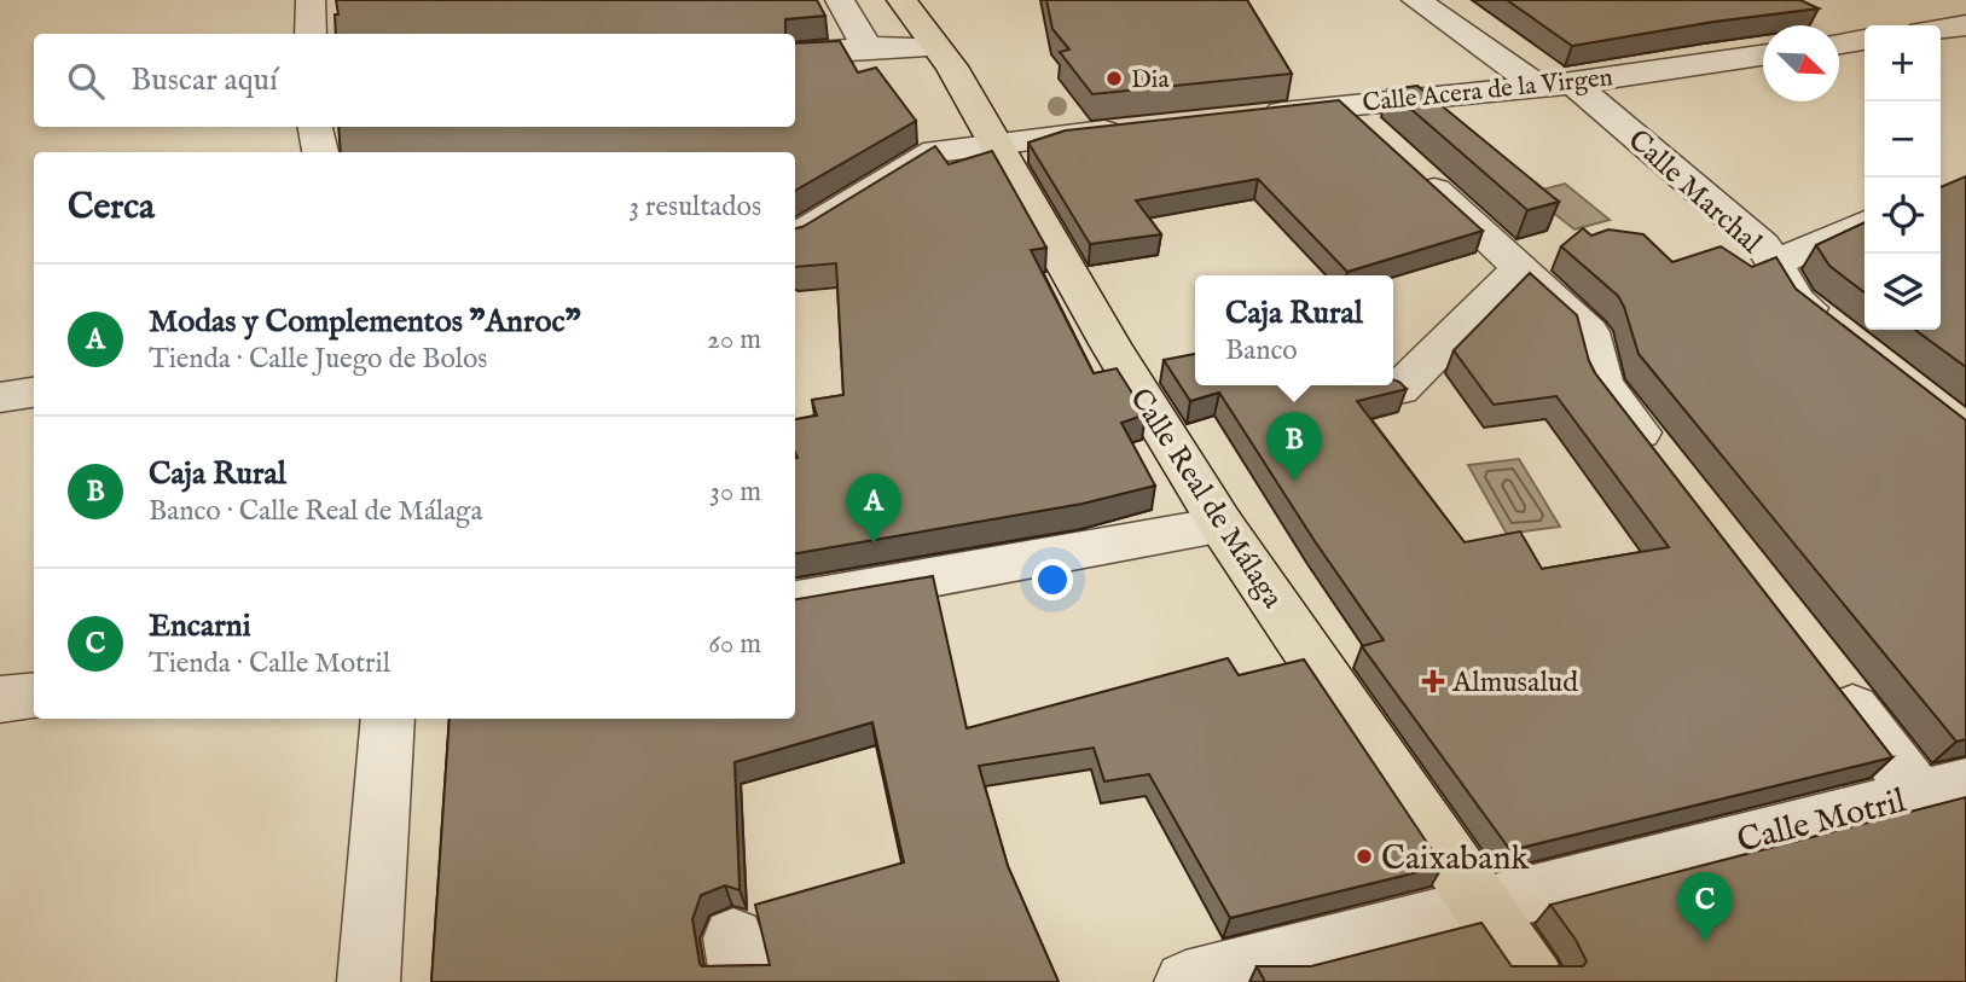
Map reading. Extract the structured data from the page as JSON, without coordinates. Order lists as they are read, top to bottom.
{
  "streets": {
    "main road": ["Calle Real de Málaga"],
    "street": ["Calle Acera de la Virgen", "Calle Marchal", "Calle Motril"]
  },
  "crossings": [
    ["Calle Acera de la Virgen", "Calle Marchal"],
    ["Calle Real de Málaga", "Calle Motril"]
  ],
  "places": {
    "other": ["Dia", "Caixabank"],
    "health": ["Almusalud"]
  },
  "north": "bottom right",
  "page": {
    "map_buttons": ["+", "−"],
    "search": "Buscar aquí",
    "heading": ["Cerca", "3 resultados"],
    "list": [
      {
        "mark": "A",
        "name": "Modas y Complementos \"Anroc\"",
        "note": "Tienda · Calle Juego de Bolos",
        "value": "20 m"
      },
      {
        "mark": "B",
        "name": "Caja Rural",
        "note": "Banco · Calle Real de Málaga",
        "value": "30 m"
      },
      {
        "mark": "C",
        "name": "Encarni",
        "note": "Tienda · Calle Motril",
        "value": "60 m"
      }
    ],
    "popup": ["Caja Rural", "Banco"],
    "pins": ["B", "A", "C"]
  }
}
